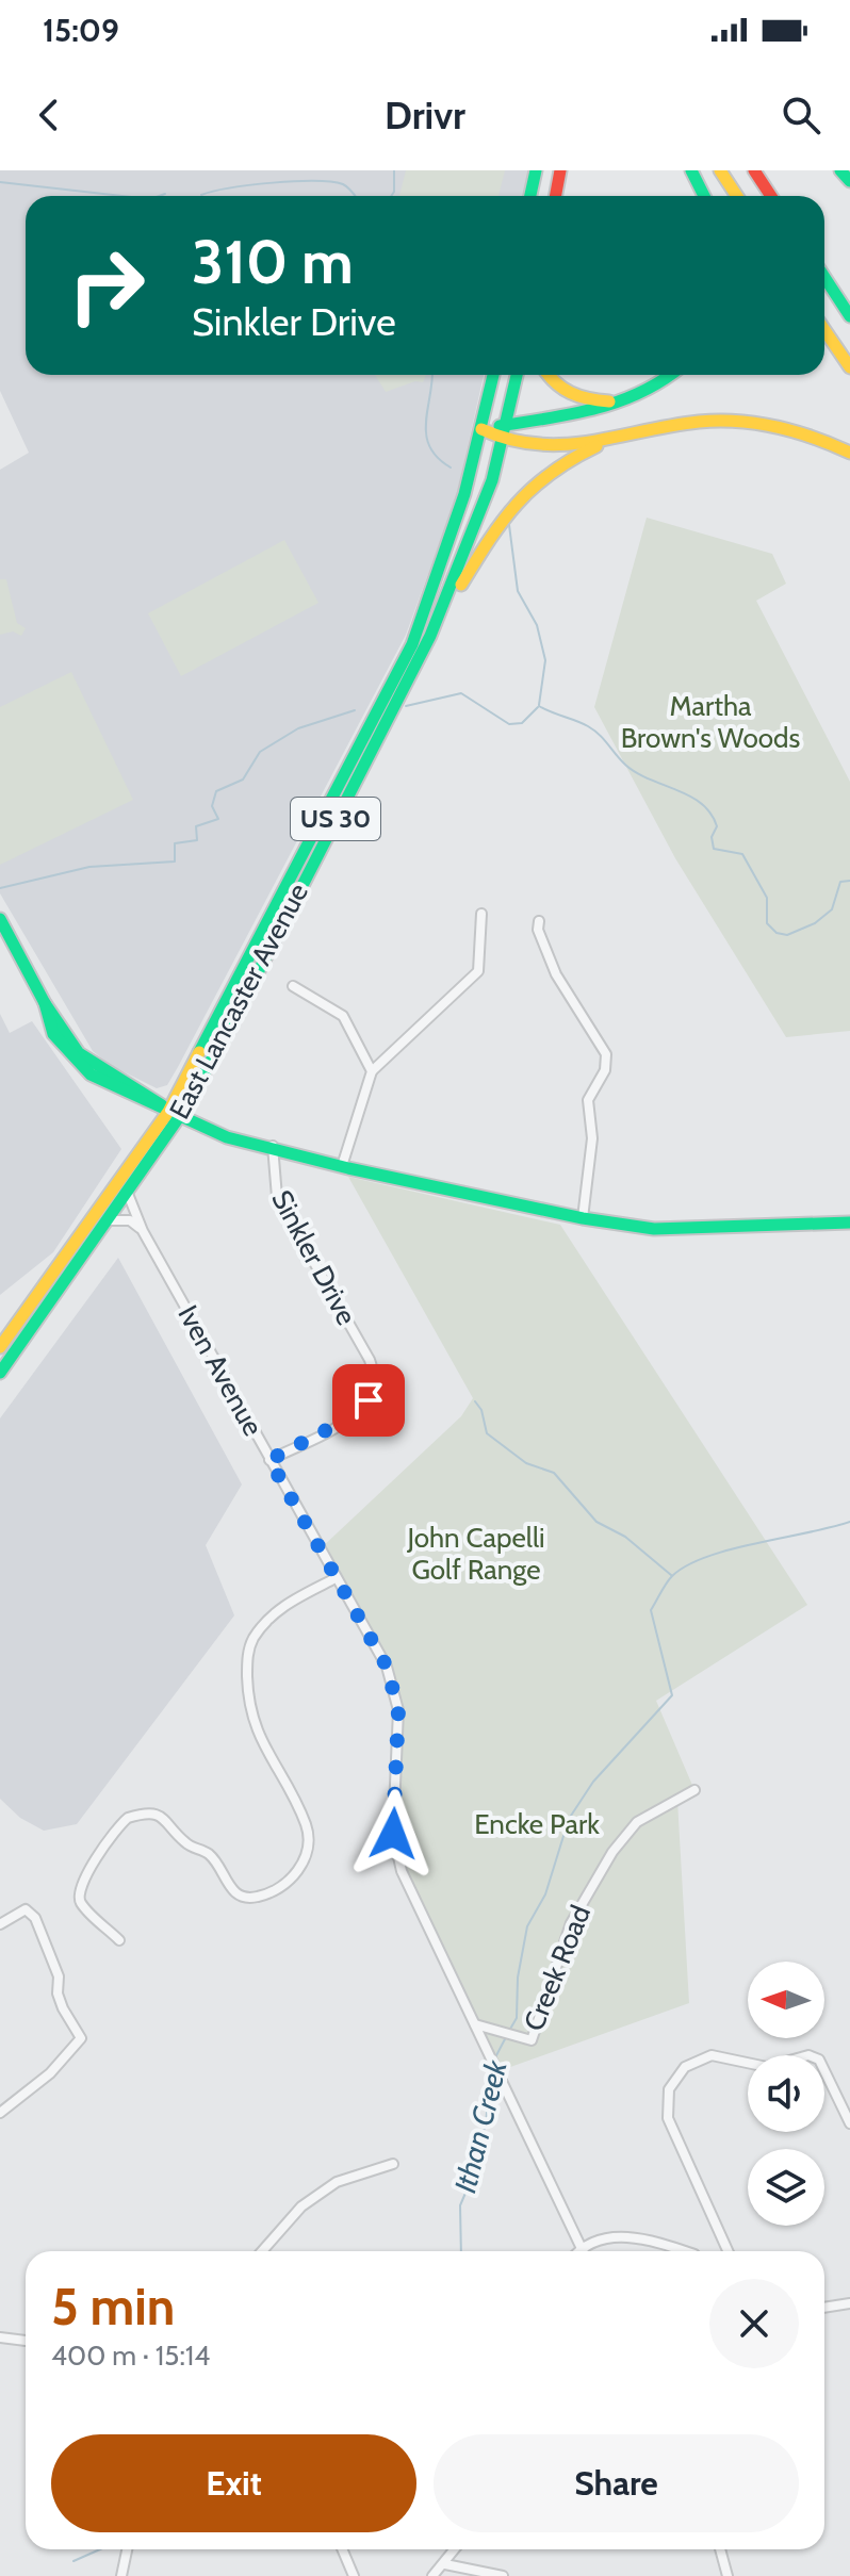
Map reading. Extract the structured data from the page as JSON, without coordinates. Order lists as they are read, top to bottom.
{
  "streets": {
    "main road": ["US 30", "East Lancaster Avenue"],
    "street": ["Sinkler Drive", "Iven Avenue", "Creek Road"]
  },
  "crossings": [
    ["East Lancaster Avenue", "Iven Avenue"],
    ["Sinkler Drive", "Iven Avenue"],
    ["Iven Avenue", "Creek Road"]
  ],
  "water": ["Ithan Creek"],
  "parks": ["Martha Brown's Woods", "John Capelli Golf Range", "Encke Park"],
  "north": "left",
  "page": {
    "status": "15:09",
    "header": "Drivr",
    "turn": ["310 m", "Sinkler Drive"],
    "heading": ["5 min", "400 m · 15:14"],
    "buttons": ["Exit", "Share"]
  }
}
